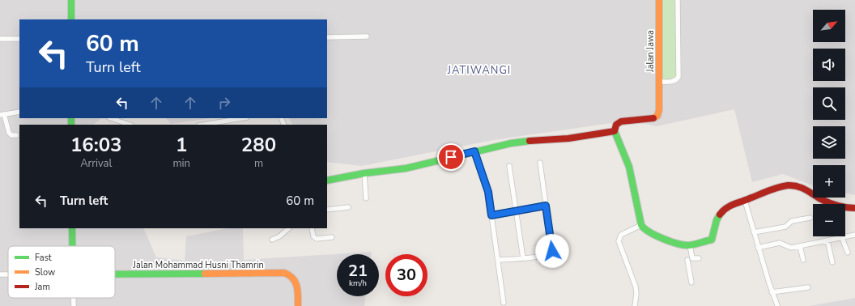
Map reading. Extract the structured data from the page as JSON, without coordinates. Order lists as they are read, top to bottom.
{
  "streets": {
    "street": ["Jalan Jawa", "Jalan Mohammad Husni Thamrin"]
  },
  "districts": ["JATIWANGI"],
  "legend": ["Fast", "Slow", "Jam"],
  "north": "top right",
  "page": {
    "map_buttons": ["+", "−"],
    "turn": ["60 m", "Turn left"],
    "eta": [
      "16:03",
      "Arrival",
      "1",
      "min",
      "280",
      "m"
    ],
    "list": [
      {
        "name": "Turn left",
        "value": "60 m"
      }
    ],
    "speed": "21 km/h",
    "limit": "30"
  }
}
